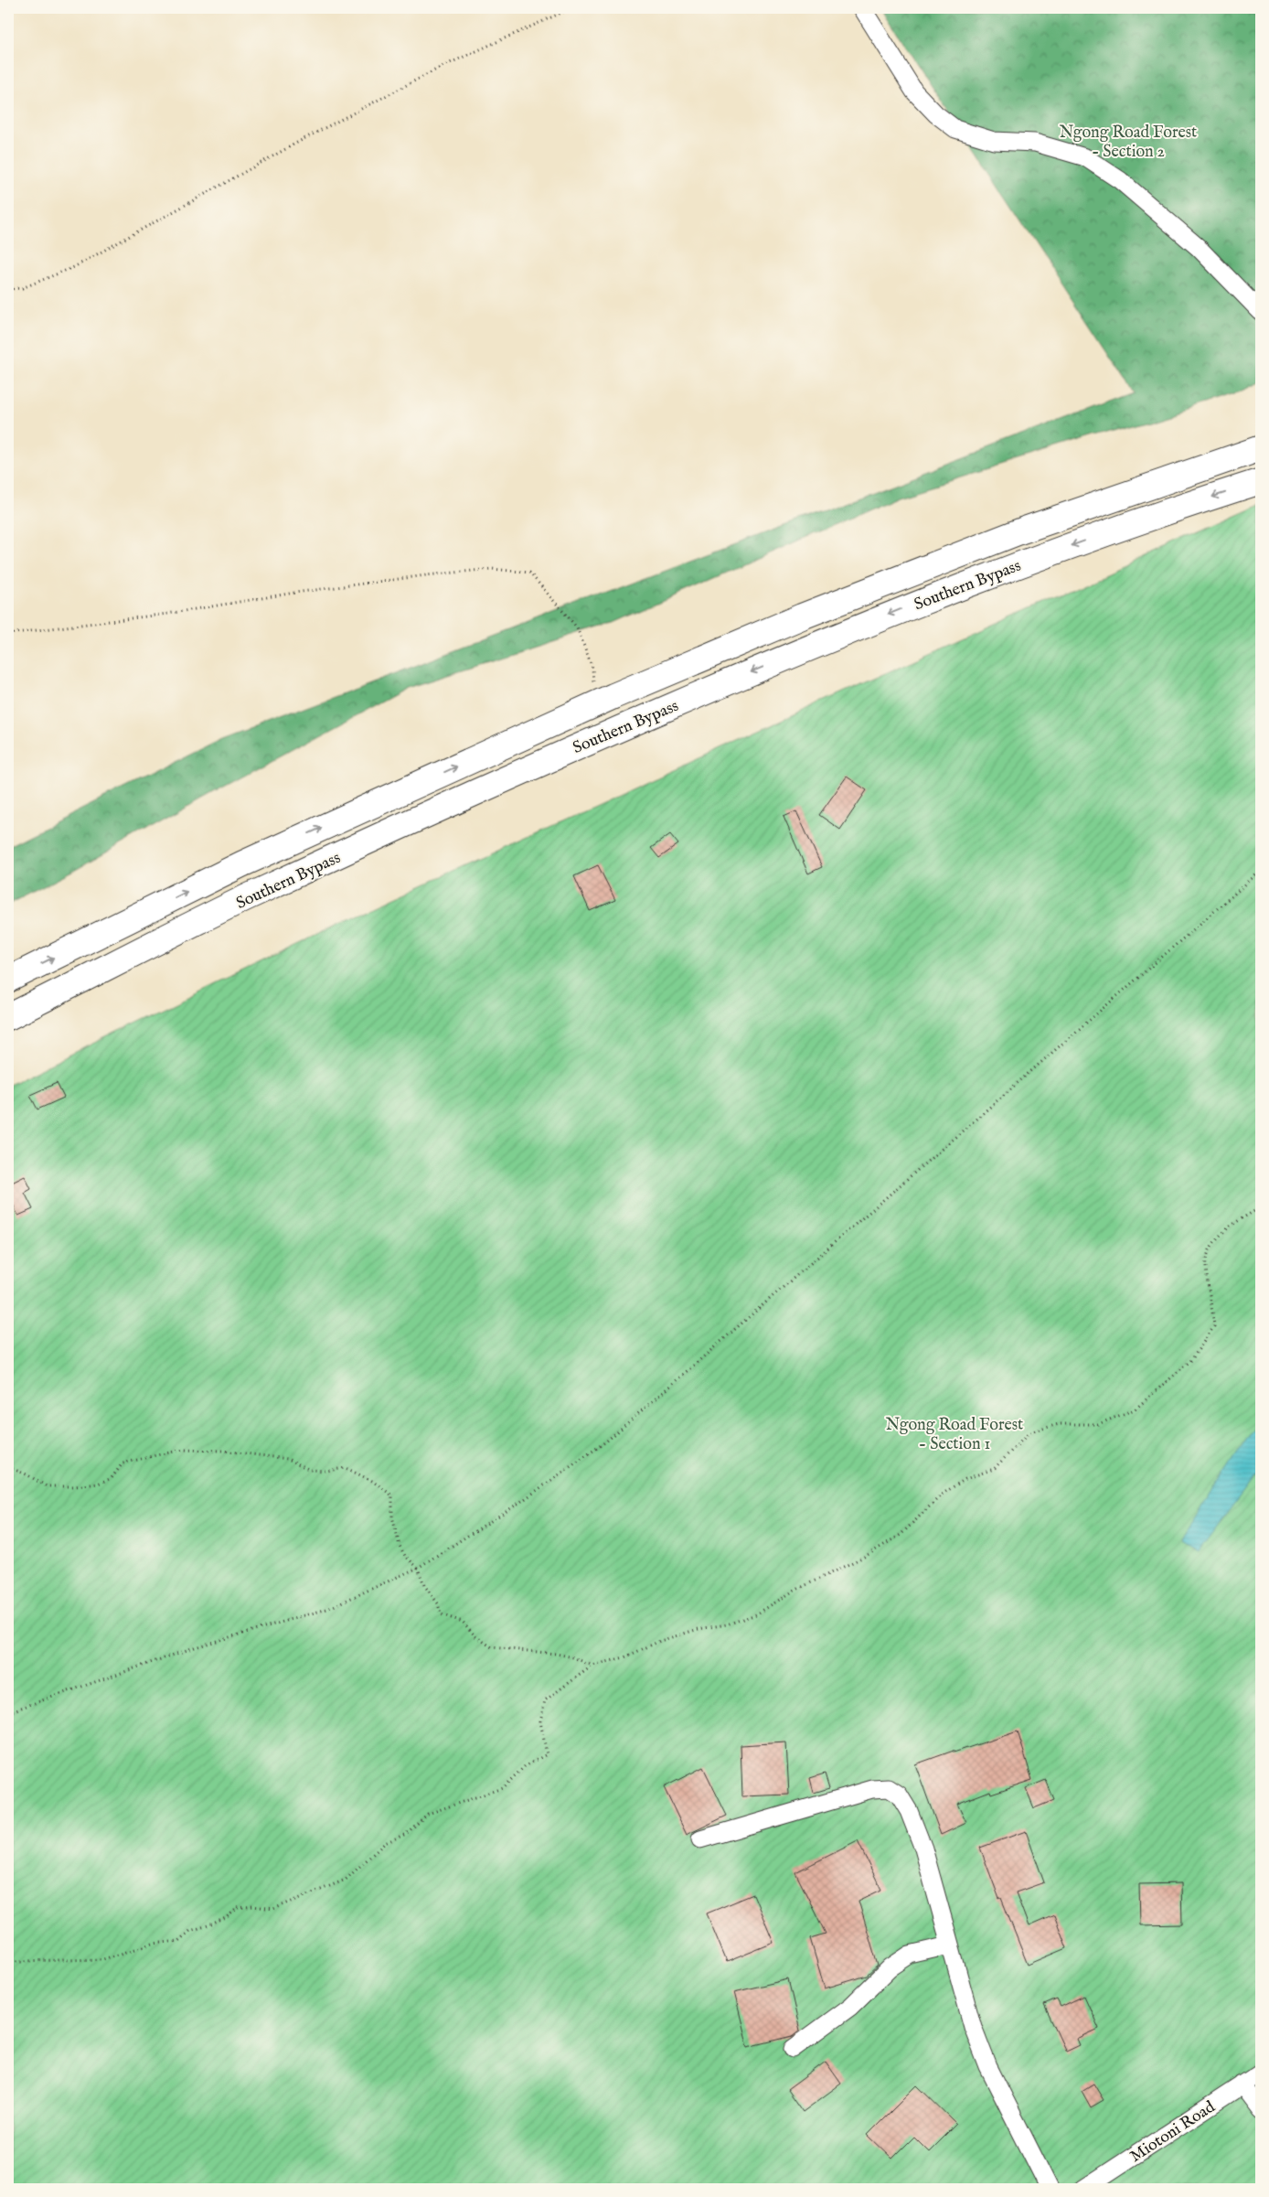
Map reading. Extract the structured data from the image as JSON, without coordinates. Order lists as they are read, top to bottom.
{
  "streets": {
    "highway": ["Southern Bypass"],
    "street": ["Miotoni Road"]
  },
  "parks": ["Ngong Road Forest - Section 2", "Ngong Road Forest - Section 1"]
}
